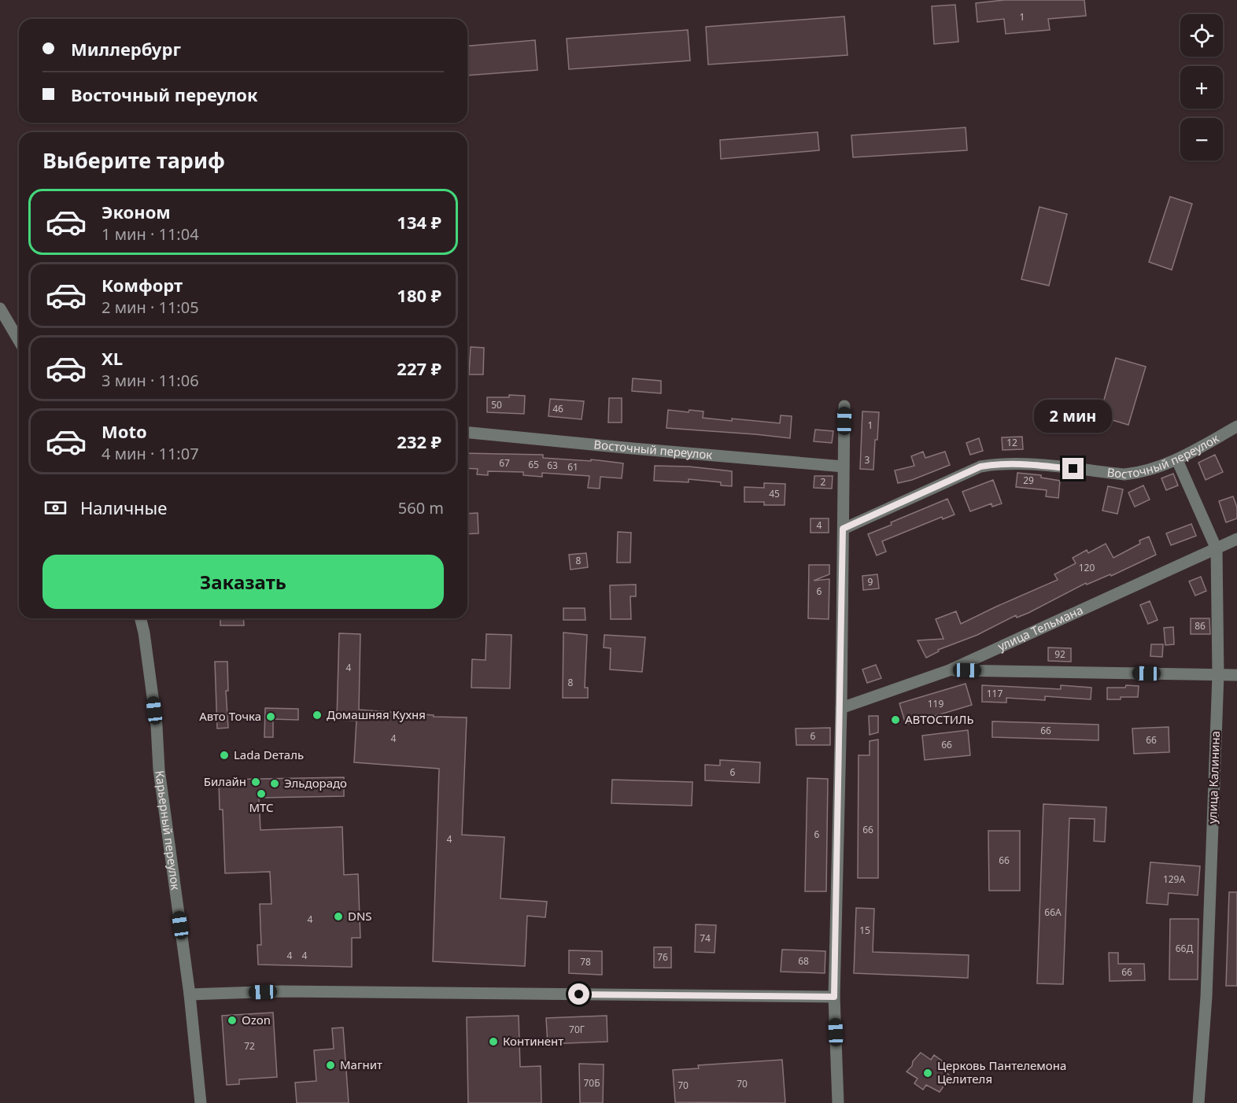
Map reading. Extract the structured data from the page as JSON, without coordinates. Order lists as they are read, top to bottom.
{
  "streets": {
    "street": [
      "Восточный переулок",
      "улица Тельмана",
      "улица Калинина",
      "Карьерный переулок"
    ]
  },
  "crossings": [
    ["Восточный переулок", "улица Калинина"],
    ["улица Тельмана", "улица Калинина"]
  ],
  "places": [
    "Домашняя Кухня",
    "Авто Точка",
    "АВТОСТИЛЬ",
    "Lada Dеталь",
    "Билайн",
    "Эльдорадо",
    "МТС",
    "DNS",
    "Ozon",
    "Континент",
    "Магнит",
    "Церковь Пантелемона Целителя"
  ],
  "house_numbers": [
    "1",
    "50",
    "46",
    "1",
    "12",
    "3",
    "67",
    "65",
    "63",
    "61",
    "29",
    "2",
    "45",
    "4",
    "8",
    "120",
    "9",
    "6",
    "86",
    "92",
    "4",
    "8",
    "117",
    "119",
    "66",
    "6",
    "4",
    "66",
    "66",
    "6",
    "66",
    "6",
    "4",
    "66",
    "129А",
    "66А",
    "4",
    "15",
    "74",
    "66Д",
    "4",
    "4",
    "76",
    "68",
    "78",
    "66",
    "70Г",
    "72",
    "70Б",
    "70",
    "70"
  ],
  "page": {
    "map_buttons": ["+", "−"],
    "banner": ["Миллербург", "Восточный переулок"],
    "heading": "Выберите тариф",
    "list": [
      {
        "name": "Эконом",
        "note": "1 мин · 11:04",
        "value": "134 ₽"
      },
      {
        "name": "Комфорт",
        "note": "2 мин · 11:05",
        "value": "180 ₽"
      },
      {
        "name": "XL",
        "note": "3 мин · 11:06",
        "value": "227 ₽"
      },
      {
        "name": "Moto",
        "note": "4 мин · 11:07",
        "value": "232 ₽"
      }
    ],
    "bubble": "2 мин",
    "pay": ["Наличные", "560 m"],
    "buttons": "Заказать"
  }
}
